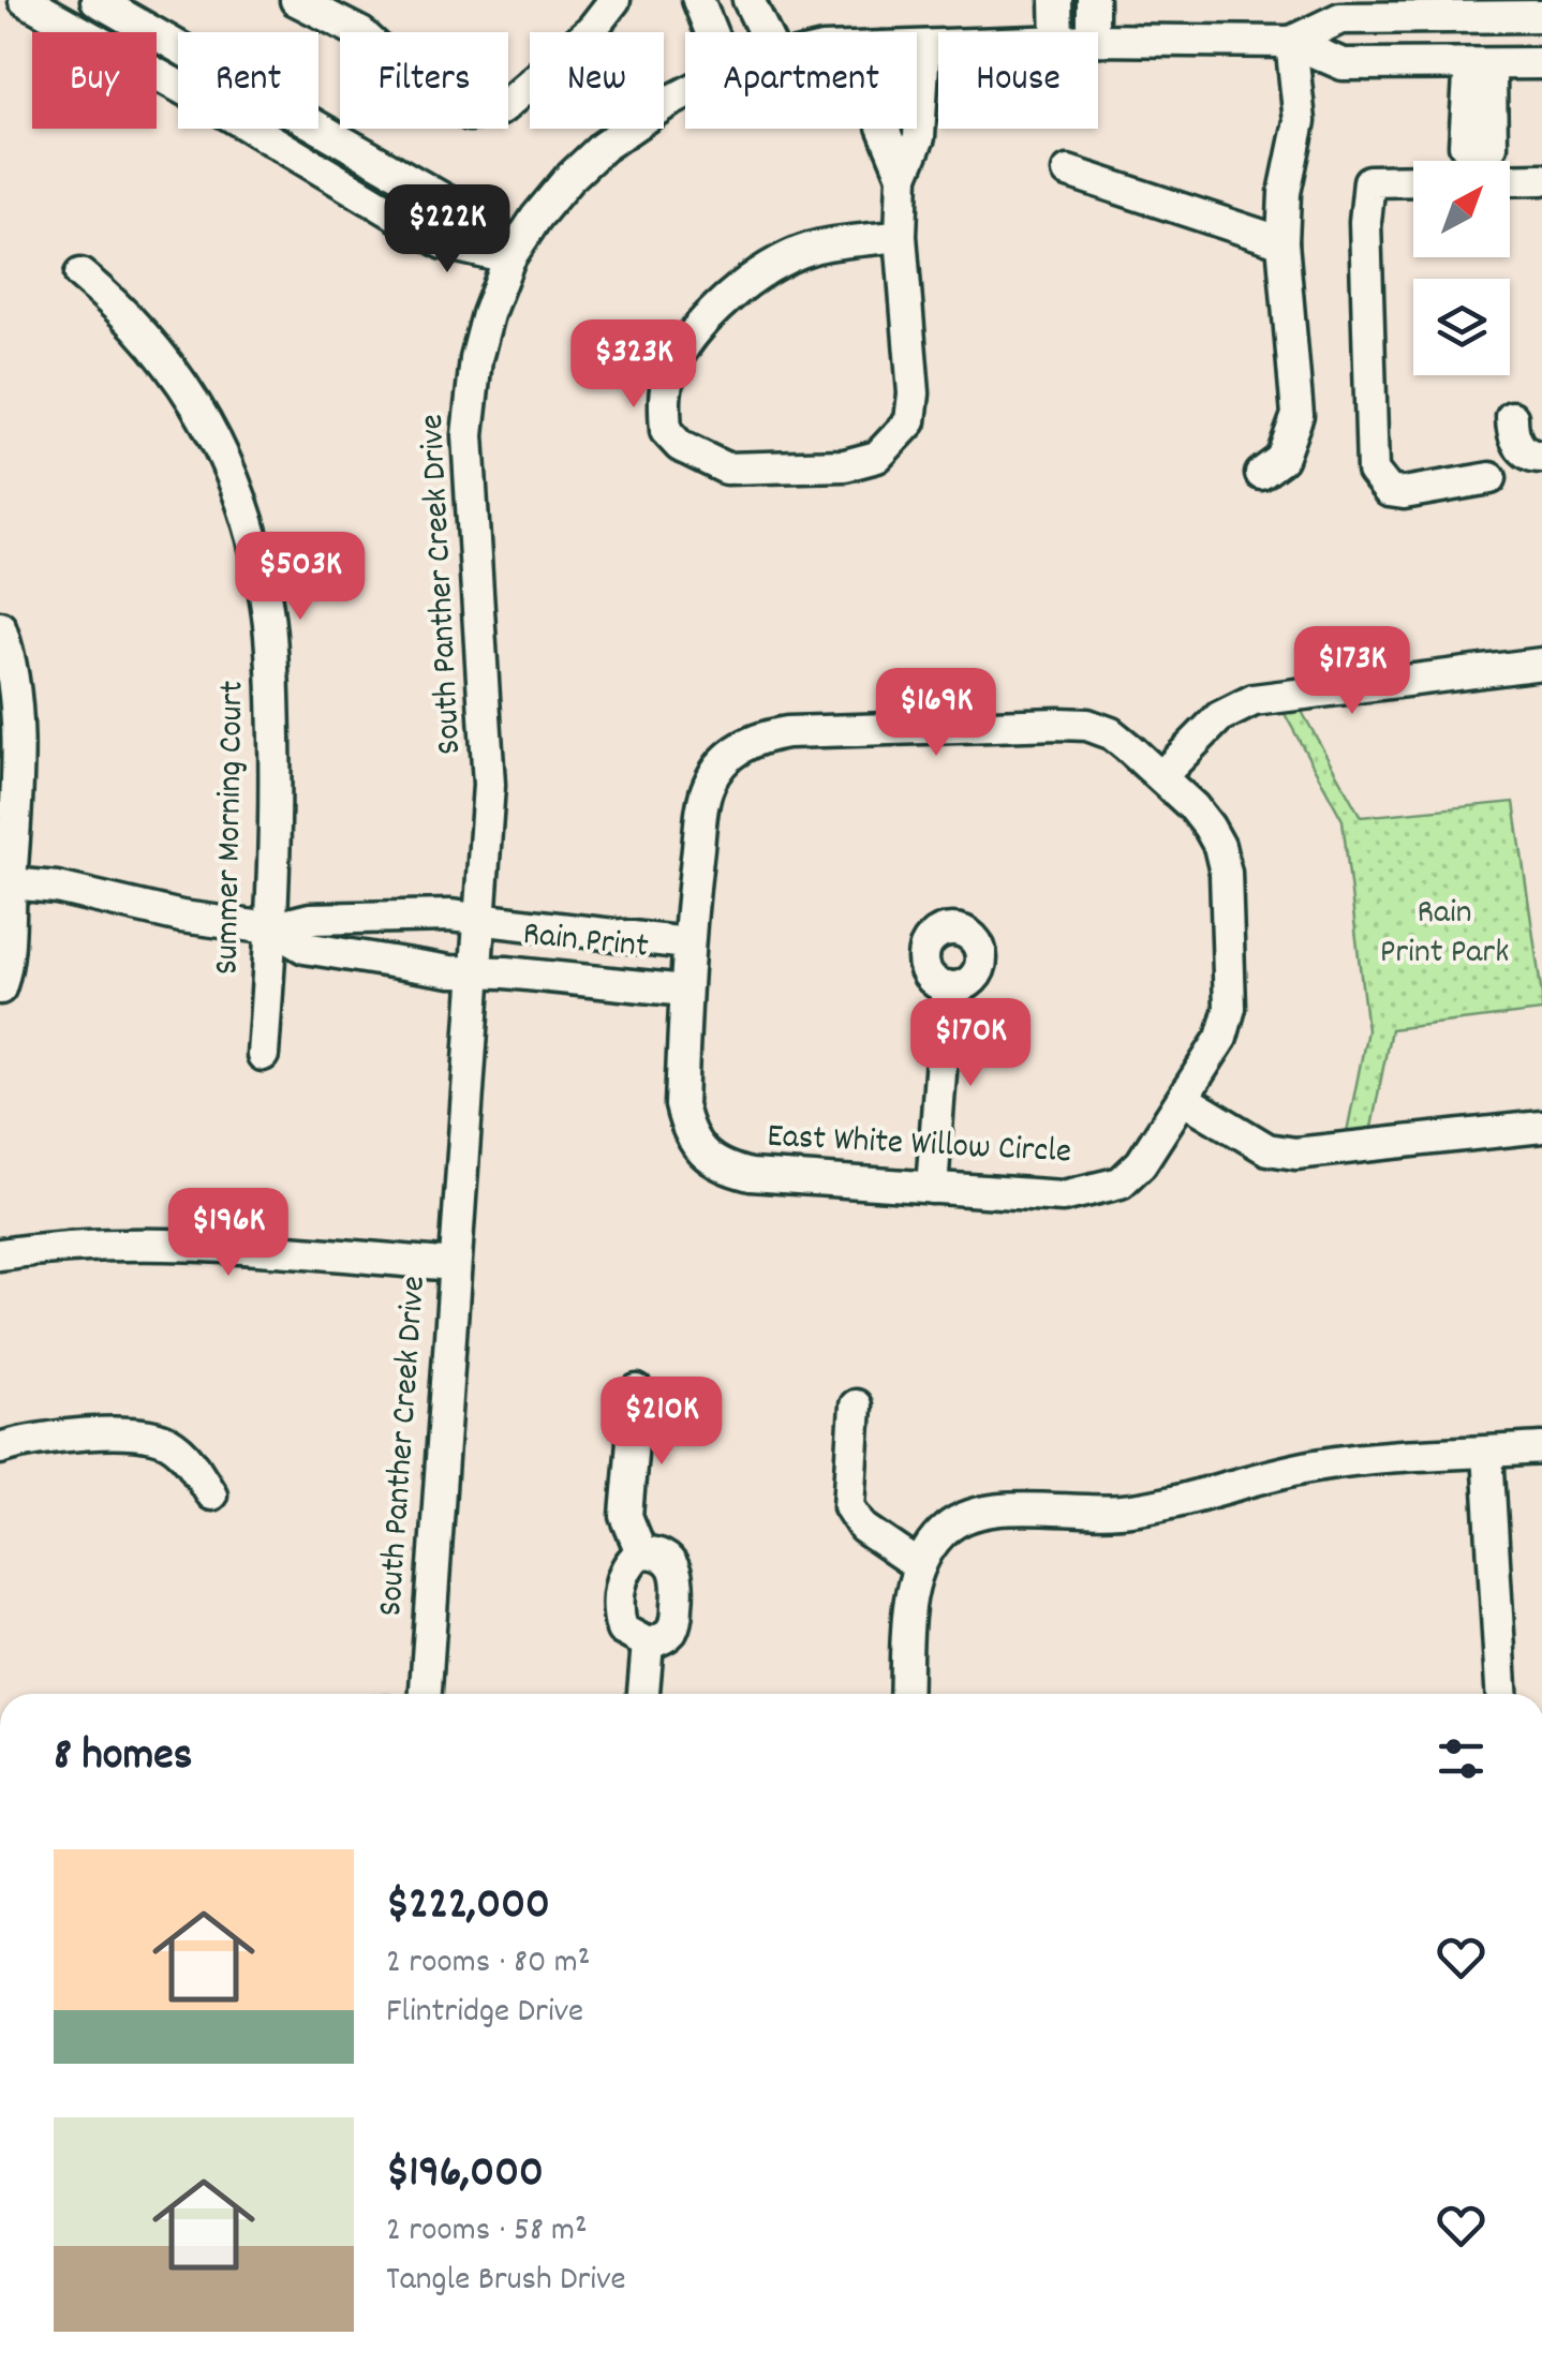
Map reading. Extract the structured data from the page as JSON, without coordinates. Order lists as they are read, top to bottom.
{
  "streets": {
    "street": [
      "South Panther Creek Drive",
      "Summer Morning Court",
      "Rain Print",
      "East White Willow Circle"
    ]
  },
  "crossings": [
    ["South Panther Creek Drive", "Rain Print"],
    ["Summer Morning Court", "Rain Print"],
    ["Rain Print", "East White Willow Circle"]
  ],
  "parks": ["Rain Print Park"],
  "north": "top right",
  "page": {
    "chip": [
      "Buy",
      "Rent",
      "Filters",
      "New",
      "Apartment",
      "House"
    ],
    "price": [
      "$222K",
      "$323K",
      "$503K",
      "$173K",
      "$169K",
      "$170K",
      "$196K",
      "$210K"
    ],
    "heading": "8 homes",
    "list": [
      {
        "name": "$222,000",
        "note": "2 rooms · 80 m² · Flintridge Drive"
      },
      {
        "name": "$196,000",
        "note": "2 rooms · 58 m² · Tangle Brush Drive"
      }
    ]
  }
}
